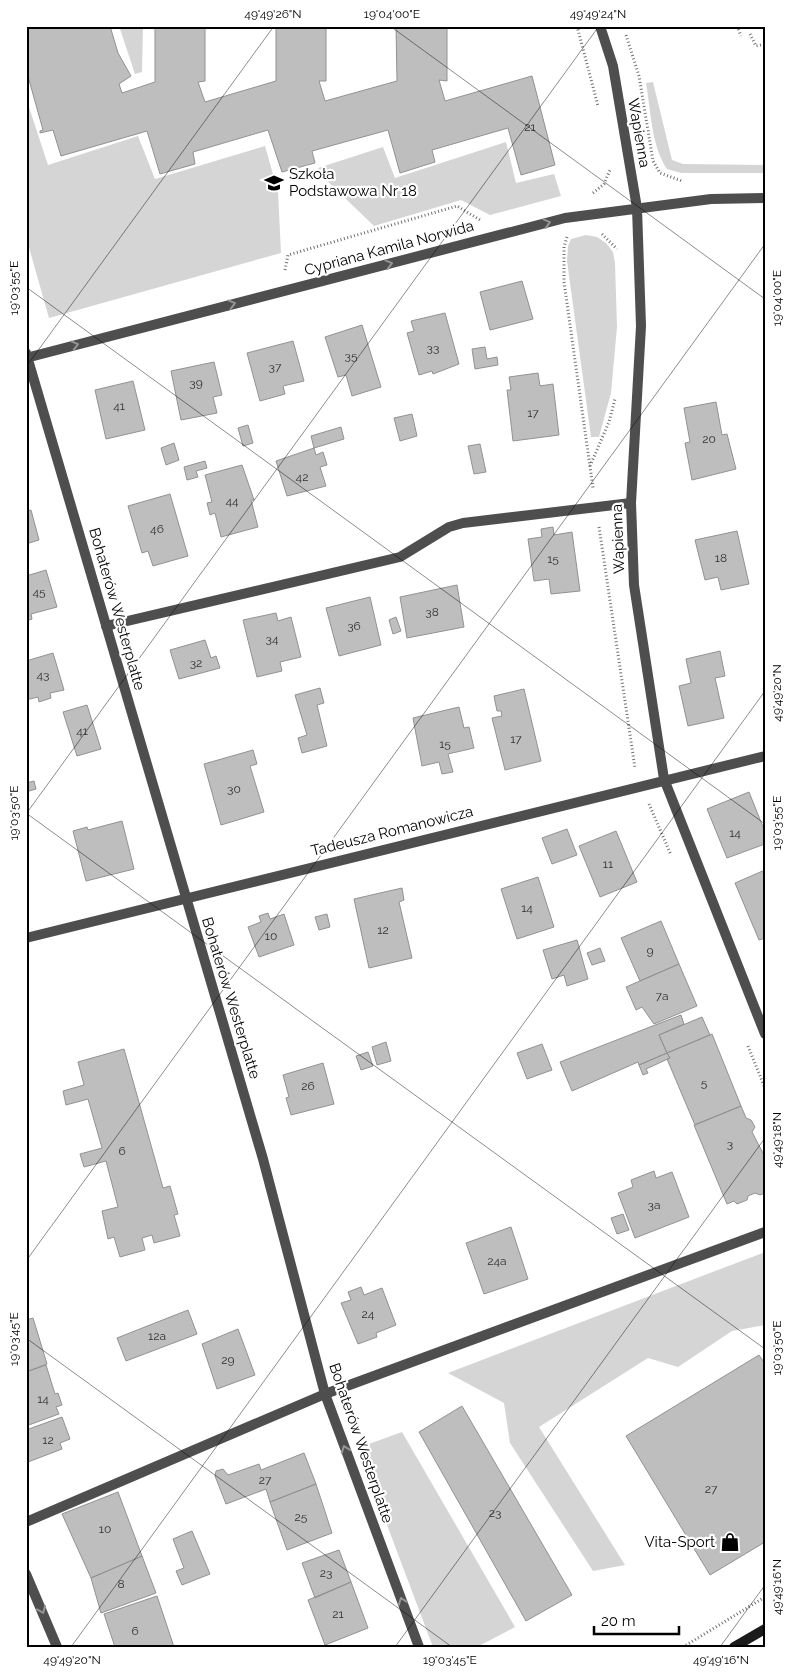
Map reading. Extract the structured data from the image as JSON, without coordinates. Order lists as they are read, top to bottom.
{
  "streets": {
    "street": [
      "Wapienna",
      "Cypriana Kamila Norwida",
      "Bohaterów Westerplatte",
      "Tadeusza Romanowicza"
    ]
  },
  "crossings": [
    ["Wapienna", "Cypriana Kamila Norwida"],
    ["Wapienna", "Tadeusza Romanowicza"],
    ["Cypriana Kamila Norwida", "Bohaterów Westerplatte"],
    ["Bohaterów Westerplatte", "Tadeusza Romanowicza"]
  ],
  "one_way": ["Cypriana Kamila Norwida"],
  "places": {
    "school or university": ["Szkoła Podstawowa Nr 18"],
    "shop": ["Vita-Sport"]
  },
  "house_numbers": [
    "21",
    "33",
    "35",
    "37",
    "39",
    "41",
    "17",
    "20",
    "42",
    "44",
    "46",
    "18",
    "15",
    "45",
    "38",
    "36",
    "34",
    "32",
    "43",
    "41",
    "17",
    "15",
    "30",
    "14",
    "11",
    "14",
    "12",
    "10",
    "9",
    "7a",
    "5",
    "26",
    "3",
    "6",
    "3a",
    "24a",
    "24",
    "12a",
    "29",
    "14",
    "12",
    "27",
    "27",
    "23",
    "25",
    "10",
    "23",
    "8",
    "21",
    "6"
  ],
  "scale_bar": "20 m",
  "coordinates": [
    "49°49'26\"N",
    "19°04'00\"E",
    "49°49'24\"N",
    "19°03'55\"E",
    "49°49'20\"N",
    "19°03'50\"E",
    "49°49'18\"N",
    "19°03'45\"E",
    "49°49'16\"N"
  ]
}
